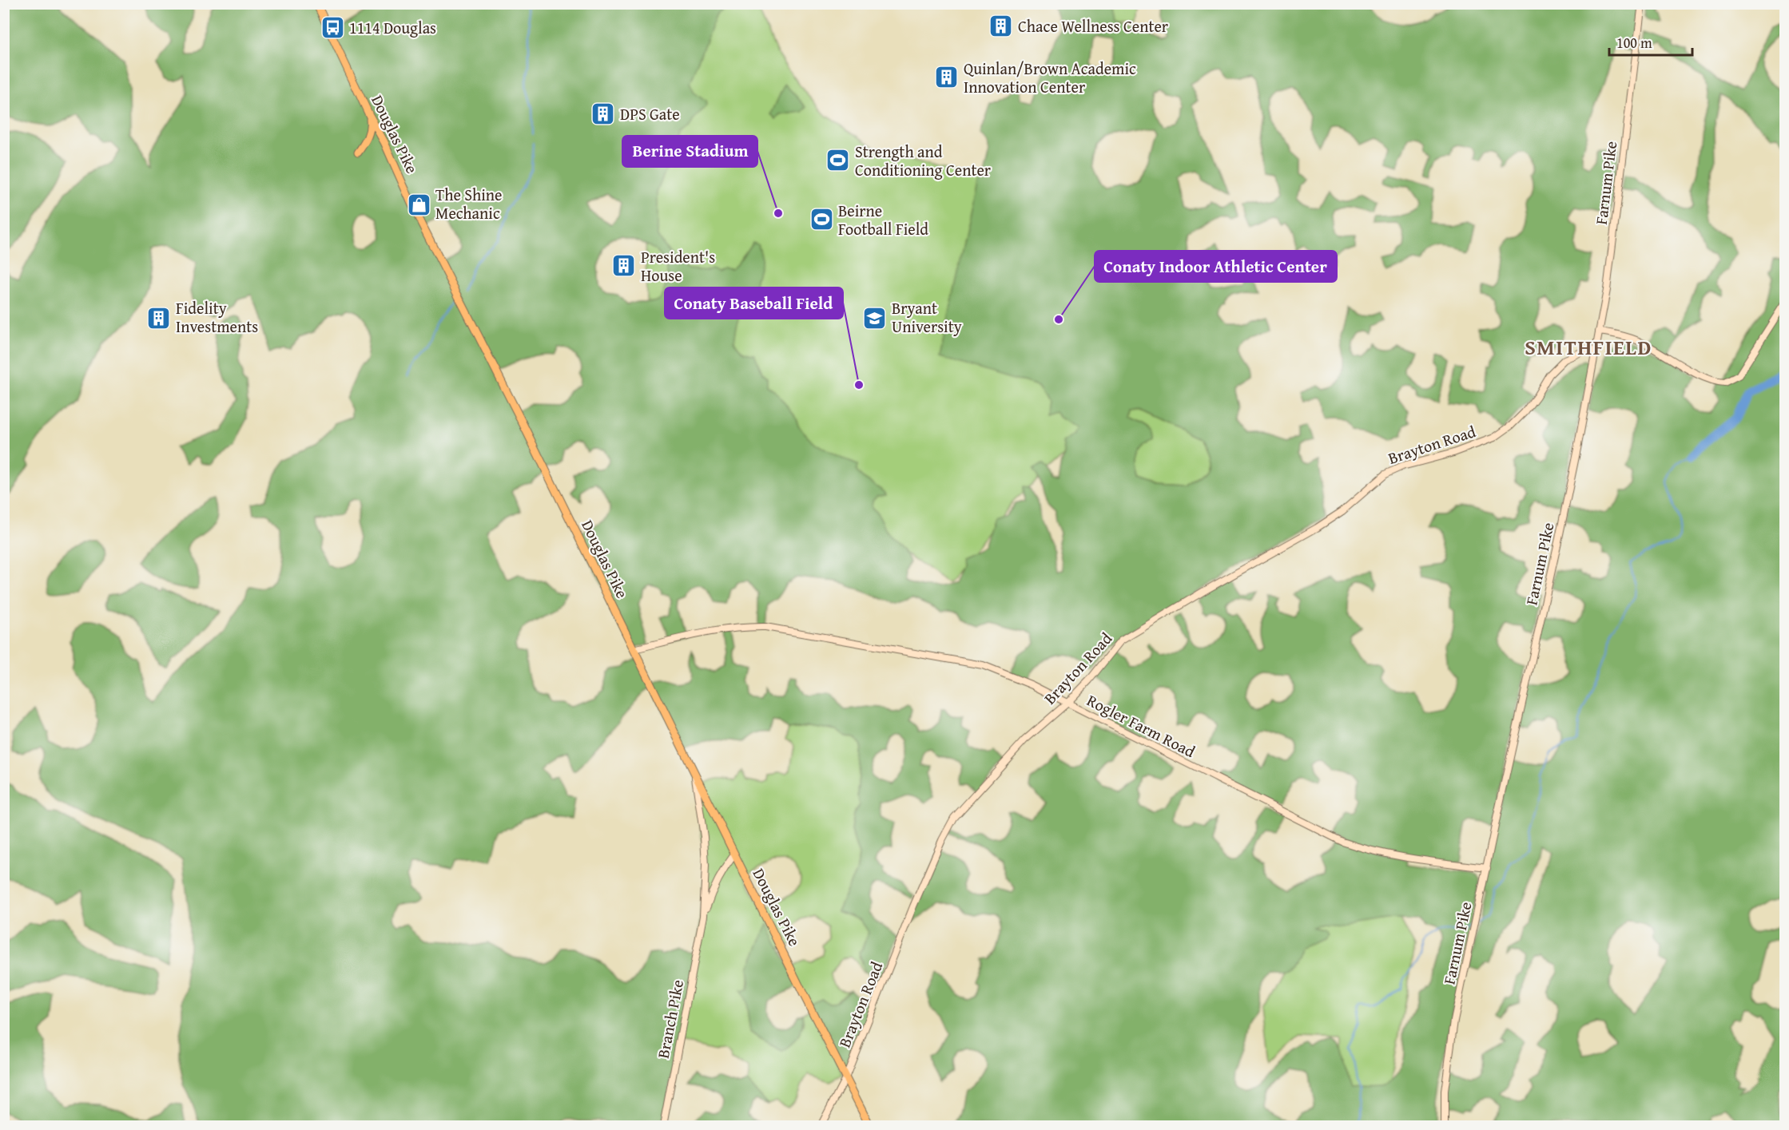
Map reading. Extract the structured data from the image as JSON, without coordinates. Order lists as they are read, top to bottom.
{
  "streets": {
    "main road": ["Douglas Pike"],
    "street": [
      "Farnum Pike",
      "Brayton Road",
      "Rogler Farm Road",
      "Branch Pike"
    ]
  },
  "crossings": [
    ["Douglas Pike", "Brayton Road"],
    ["Douglas Pike", "Rogler Farm Road"],
    ["Douglas Pike", "Branch Pike"],
    ["Farnum Pike", "Brayton Road"],
    ["Farnum Pike", "Rogler Farm Road"],
    ["Brayton Road", "Rogler Farm Road"]
  ],
  "districts": ["SMITHFIELD"],
  "places": {
    "building": [
      "Chace Wellness Center",
      "Quinlan/Brown Academic Innovation Center",
      "DPS Gate",
      "President's House",
      "Fidelity Investments"
    ],
    "bus stop": ["1114 Douglas"],
    "sports": ["Strength and Conditioning Center", "Beirne Football Field"],
    "shop": ["The Shine Mechanic"],
    "other": ["Berine Stadium", "Conaty Indoor Athletic Center", "Conaty Baseball Field"],
    "school or university": ["Bryant University"]
  },
  "scale_bar": "100 m"
}
